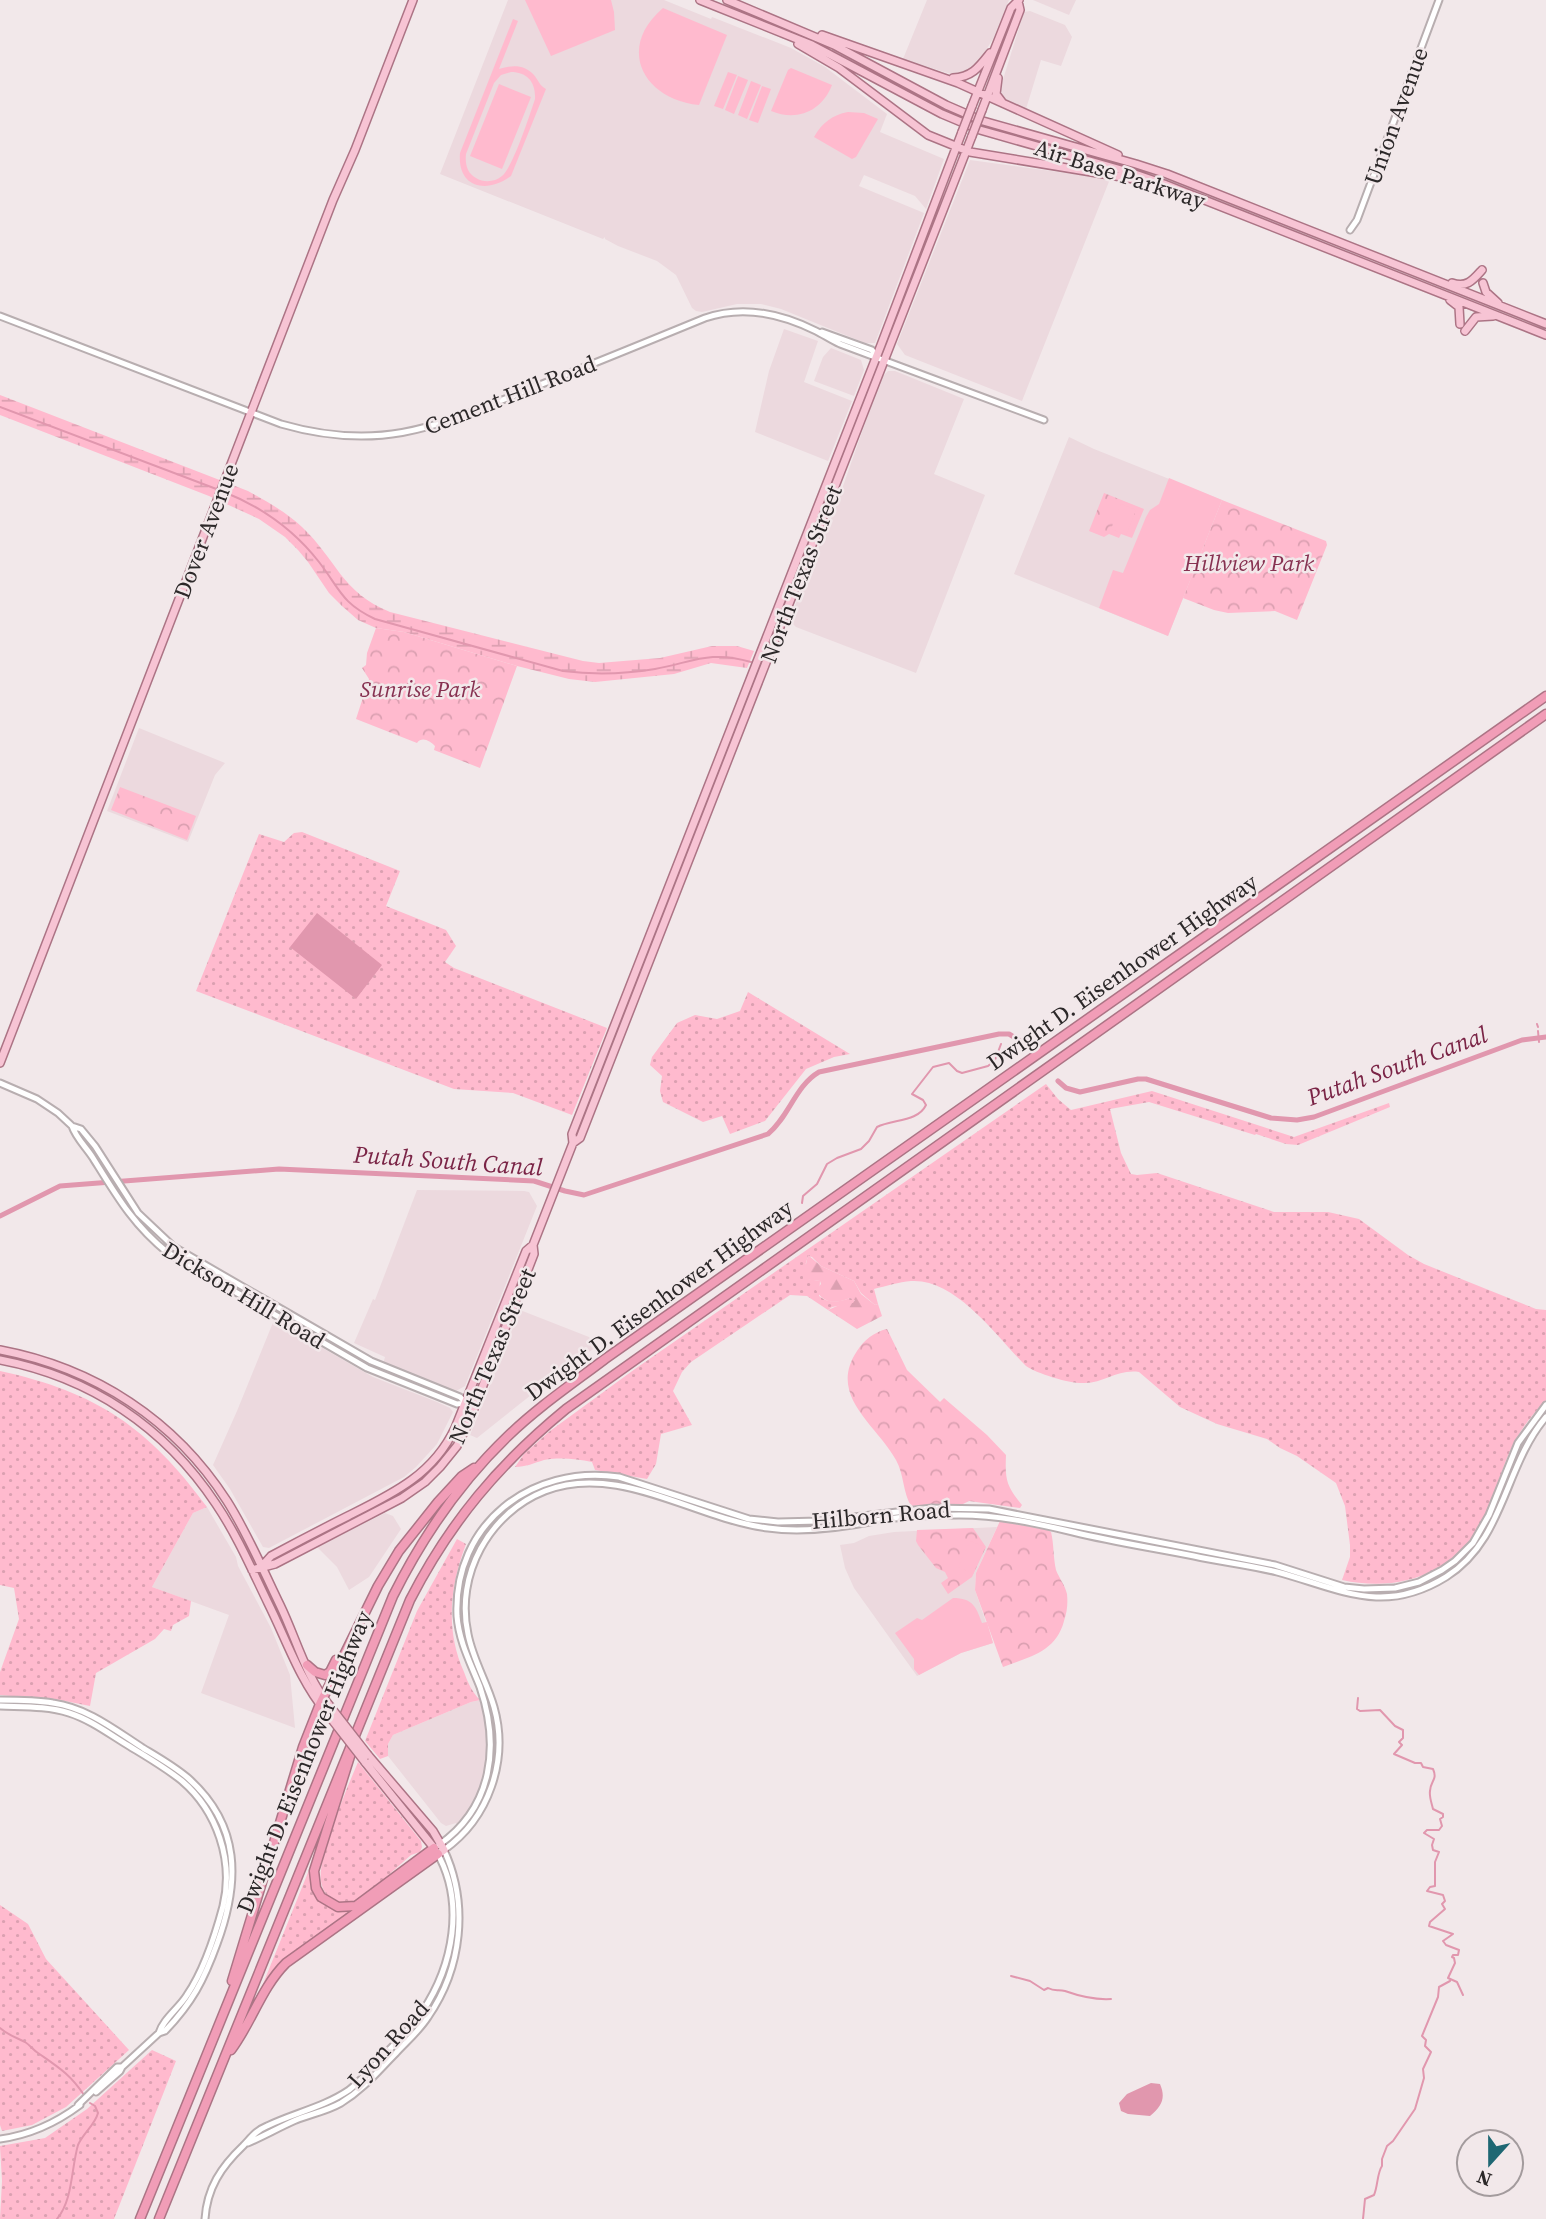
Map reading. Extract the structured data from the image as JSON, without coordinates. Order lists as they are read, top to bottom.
{
  "streets": {
    "highway": ["Dwight D. Eisenhower Highway"],
    "main road": ["Air Base Parkway", "Dover Avenue", "North Texas Street"],
    "street": [
      "Union Avenue",
      "Cement Hill Road",
      "Dickson Hill Road",
      "Hilborn Road",
      "Lyon Road"
    ]
  },
  "crossings": [
    ["Cement Hill Road", "Dover Avenue"],
    ["Cement Hill Road", "North Texas Street"],
    ["North Texas Street", "Dickson Hill Road"],
    ["Hilborn Road", "Lyon Road"]
  ],
  "water": ["Putah South Canal"],
  "parks": ["Hillview Park", "Sunrise Park"],
  "north": "bottom"
}
